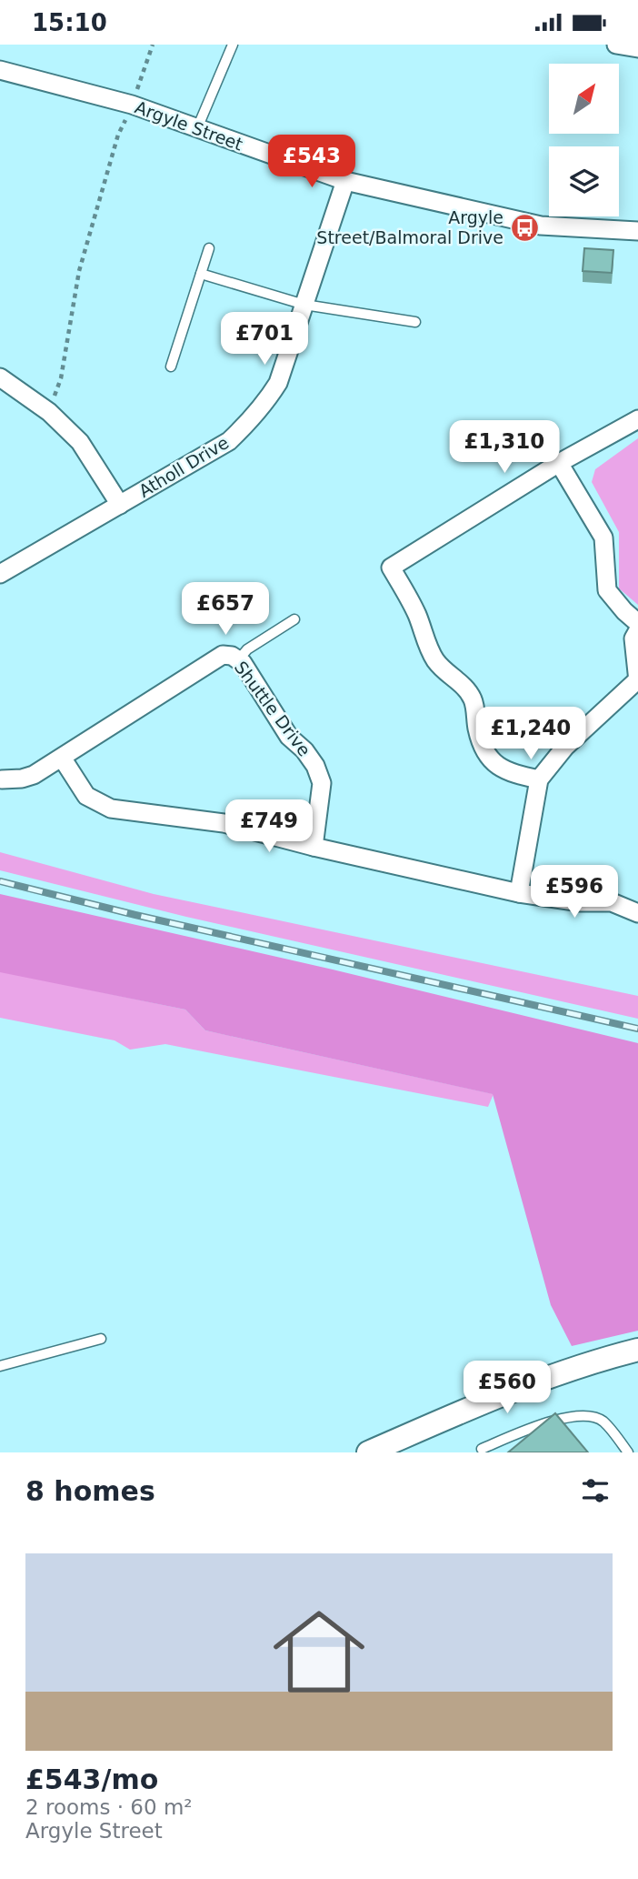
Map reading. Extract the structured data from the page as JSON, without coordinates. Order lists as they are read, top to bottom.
{
  "streets": {
    "street": ["Argyle Street", "Atholl Drive", "Shuttle Drive"]
  },
  "crossings": [
    ["Argyle Street", "Atholl Drive"]
  ],
  "places": {
    "bus stop": ["Argyle Street/Balmoral Drive"]
  },
  "north": "top right",
  "page": {
    "status": "15:10",
    "price": [
      "£543",
      "£701",
      "£1,310",
      "£657",
      "£1,240",
      "£749",
      "£596",
      "£560"
    ],
    "heading": "8 homes",
    "list": [
      {
        "name": "£543/mo",
        "note": "2 rooms · 60 m² · Argyle Street"
      }
    ]
  }
}
